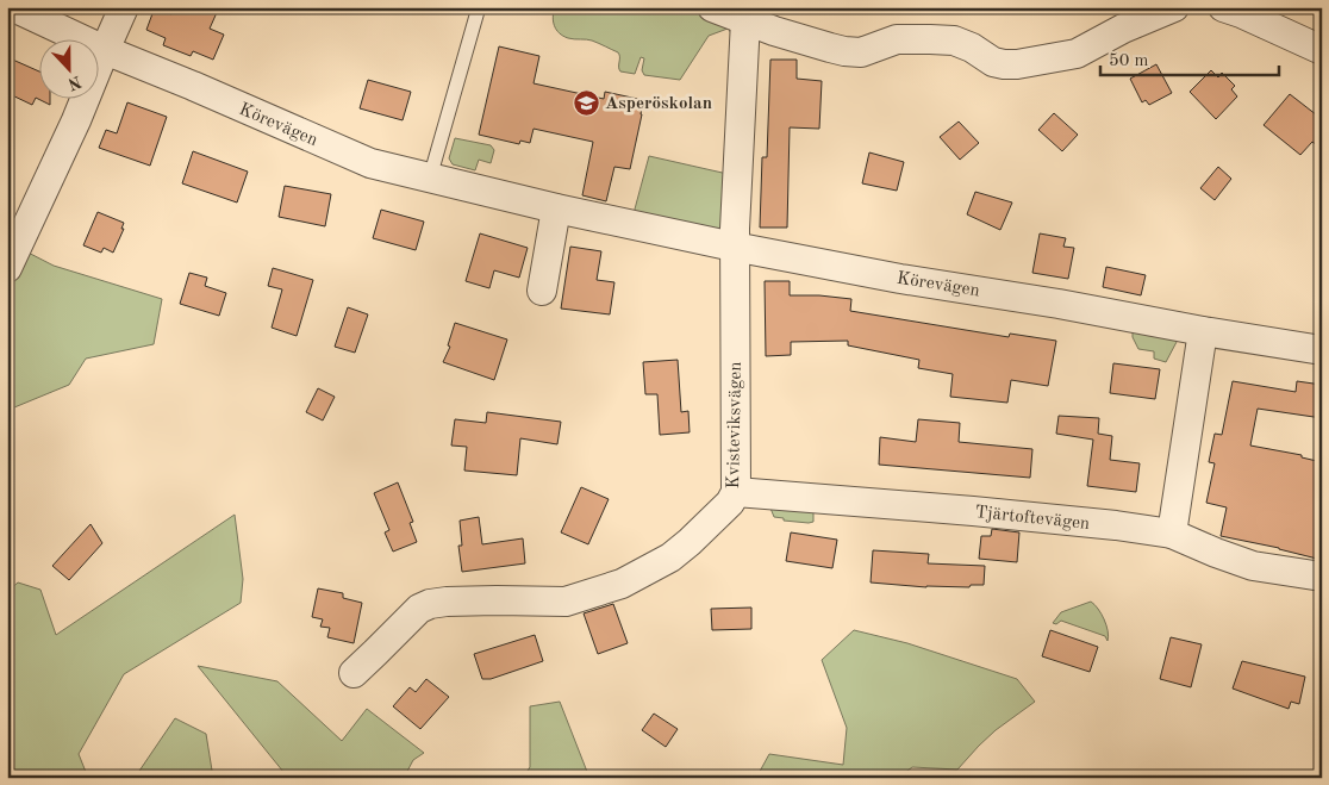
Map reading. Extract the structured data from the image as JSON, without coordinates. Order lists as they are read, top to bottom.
{
  "streets": {
    "street": ["Körevägen", "Kvisteviksvägen", "Tjärtoftevägen"]
  },
  "crossings": [
    ["Körevägen", "Kvisteviksvägen"],
    ["Kvisteviksvägen", "Tjärtoftevägen"]
  ],
  "places": {
    "school or university": ["Asperöskolan"]
  },
  "scale_bar": "50 m",
  "north": "bottom"
}
